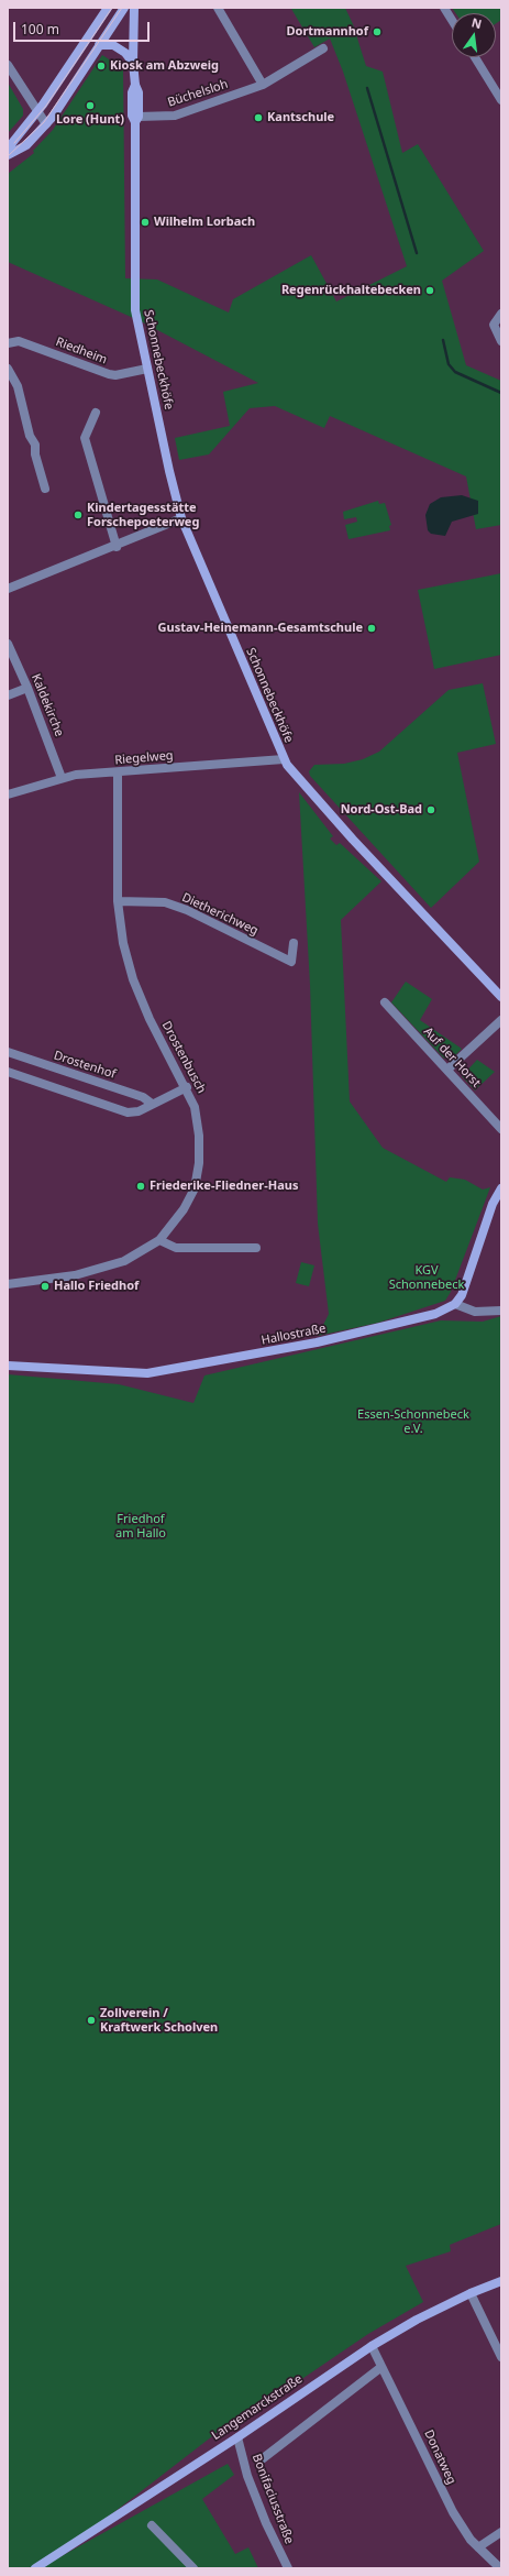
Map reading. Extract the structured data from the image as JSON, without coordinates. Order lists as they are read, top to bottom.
{
  "streets": {
    "street": [
      "Büchelsloh",
      "Riedheim",
      "Schonnebeckhöfe",
      "Kaldekirche",
      "Riegelweg",
      "Dietherichweg",
      "Drostenbusch",
      "Auf der Horst",
      "Drostenhof",
      "Hallostraße",
      "Langemarckstraße",
      "Donatweg",
      "Bonifaciusstraße"
    ]
  },
  "crossings": [
    ["Büchelsloh", "Schonnebeckhöfe"],
    ["Riedheim", "Schonnebeckhöfe"],
    ["Schonnebeckhöfe", "Riegelweg"],
    ["Kaldekirche", "Riegelweg"],
    ["Riegelweg", "Drostenbusch"],
    ["Dietherichweg", "Drostenbusch"],
    ["Langemarckstraße", "Donatweg"],
    ["Langemarckstraße", "Bonifaciusstraße"]
  ],
  "parks": ["KGV Schonnebeck", "Essen-Schonnebeck e.V.", "Friedhof am Hallo"],
  "places": [
    "Dortmannhof",
    "Kiosk am Abzweig",
    "Lore (Hunt)",
    "Kantschule",
    "Wilhelm Lorbach",
    "Regenrückhaltebecken",
    "Kindertagesstätte Forschepoeterweg",
    "Gustav-Heinemann-Gesamtschule",
    "Nord-Ost-Bad",
    "Friederike-Fliedner-Haus",
    "Hallo Friedhof",
    "Zollverein / Kraftwerk Scholven"
  ],
  "scale_bar": "100 m",
  "north": "top"
}
